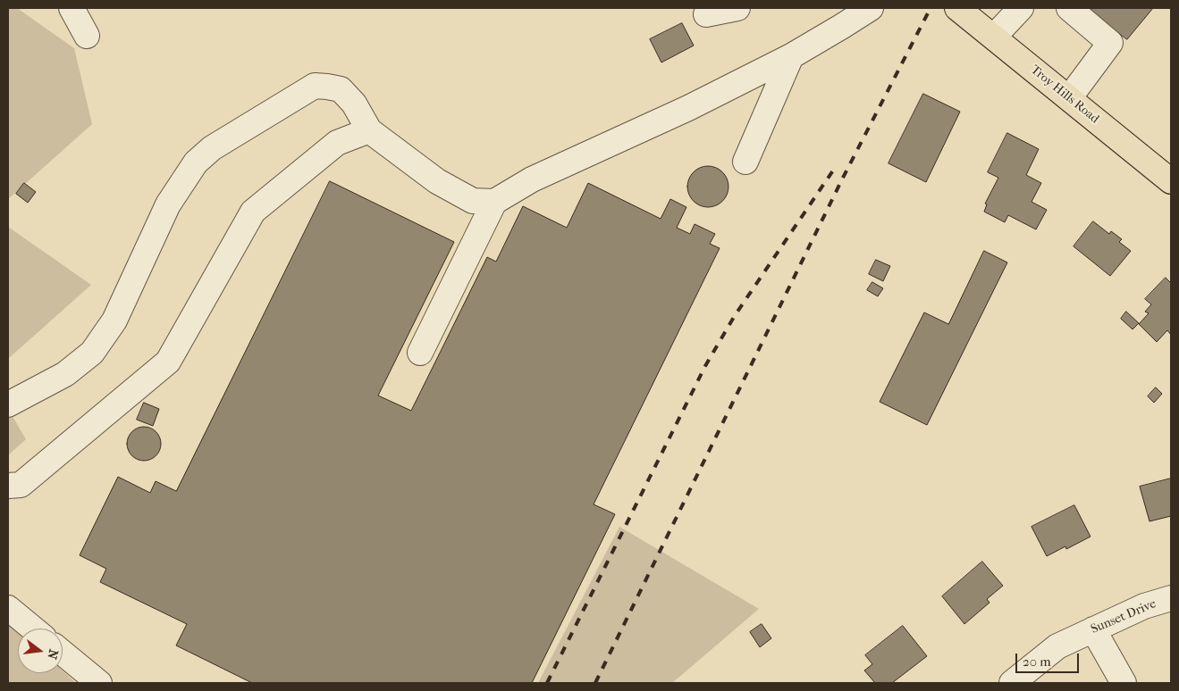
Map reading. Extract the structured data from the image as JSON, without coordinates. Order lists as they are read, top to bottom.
{
  "streets": {
    "main road": ["Troy Hills Road"],
    "street": ["Sunset Drive"]
  },
  "scale_bar": "20 m",
  "north": "right"
}
